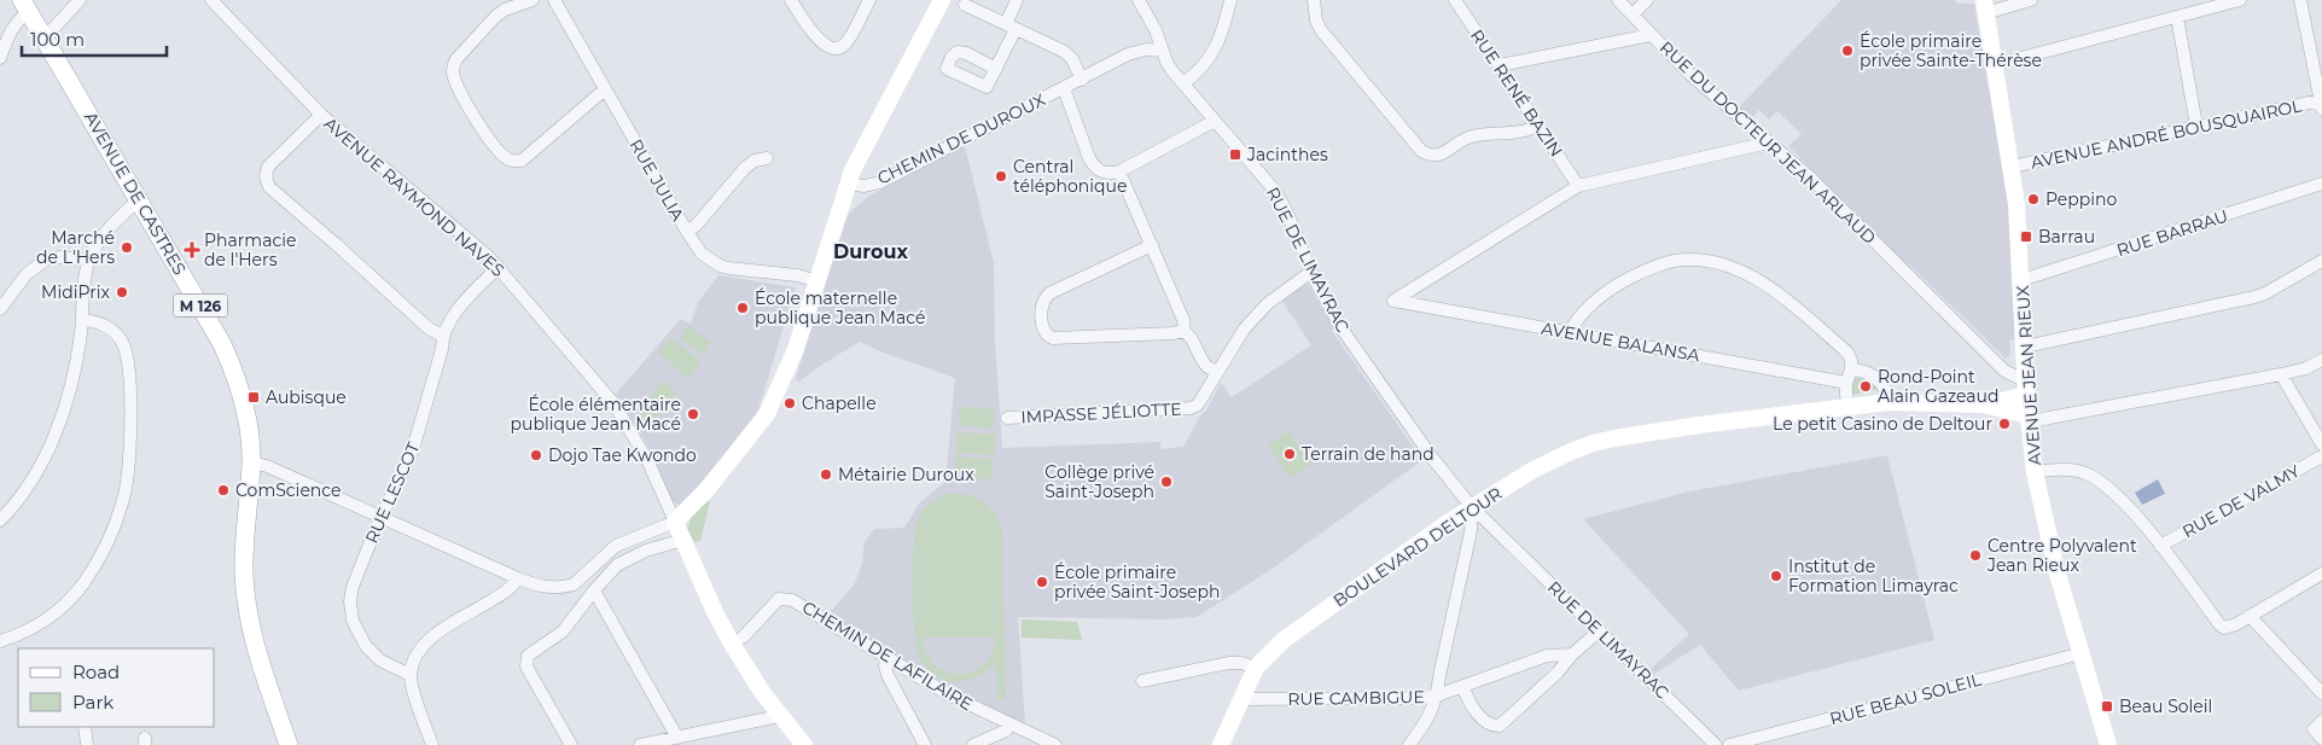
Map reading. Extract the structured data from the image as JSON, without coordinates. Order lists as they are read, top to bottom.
{
  "streets": {
    "main road": ["AVENUE DE CASTRES", "M 126"],
    "street": [
      "RUE RENÉ BAZIN",
      "AVENUE ANDRÉ BOUSQUAIROL",
      "CHEMIN DE DUROUX",
      "RUE DU DOCTEUR JEAN ARLAUD",
      "RUE JULIA",
      "AVENUE RAYMOND NAVES",
      "RUE BARRAU",
      "RUE DE LIMAYRAC",
      "AVENUE BALANSA",
      "AVENUE JEAN RIEUX",
      "IMPASSE JÉLIOTTE",
      "RUE LESCOT",
      "RUE DE VALMY",
      "BOULEVARD DELTOUR",
      "CHEMIN DE LAFILAIRE",
      "RUE CAMBIGUE",
      "RUE BEAU SOLEIL"
    ]
  },
  "crossings": [
    ["RUE RENÉ BAZIN", "AVENUE BALANSA"],
    ["AVENUE ANDRÉ BOUSQUAIROL", "AVENUE JEAN RIEUX"],
    ["CHEMIN DE DUROUX", "RUE DE LIMAYRAC"],
    ["RUE DU DOCTEUR JEAN ARLAUD", "AVENUE JEAN RIEUX"],
    ["RUE DU DOCTEUR JEAN ARLAUD", "BOULEVARD DELTOUR"],
    ["AVENUE RAYMOND NAVES", "RUE LESCOT"],
    ["AVENUE RAYMOND NAVES", "CHEMIN DE LAFILAIRE"],
    ["RUE BARRAU", "AVENUE JEAN RIEUX"],
    ["RUE DE LIMAYRAC", "IMPASSE JÉLIOTTE"],
    ["RUE DE LIMAYRAC", "BOULEVARD DELTOUR"],
    ["AVENUE JEAN RIEUX", "BOULEVARD DELTOUR"],
    ["AVENUE JEAN RIEUX", "RUE BEAU SOLEIL"],
    ["BOULEVARD DELTOUR", "RUE CAMBIGUE"]
  ],
  "districts": ["Duroux"],
  "places": {
    "other": [
      "École primaire privée Sainte-Thérèse",
      "Central téléphonique",
      "Peppino",
      "Marché de L'Hers",
      "MidiPrix",
      "École maternelle publique Jean Macé",
      "Rond-Point Alain Gazeaud",
      "Chapelle",
      "École élémentaire publique Jean Macé",
      "Le petit Casino de Deltour",
      "Terrain de hand",
      "Dojo Tae Kwondo",
      "Métairie Duroux",
      "Collège privé Saint-Joseph",
      "ComScience",
      "Centre Polyvalent Jean Rieux",
      "Institut de Formation Limayrac",
      "École primaire privée Saint-Joseph"
    ],
    "transit": [
      "Jacinthes",
      "Barrau",
      "Aubisque",
      "Beau Soleil"
    ],
    "health": ["Pharmacie de l'Hers"]
  },
  "legend": ["Road", "Park"],
  "scale_bar": "100 m"
}
